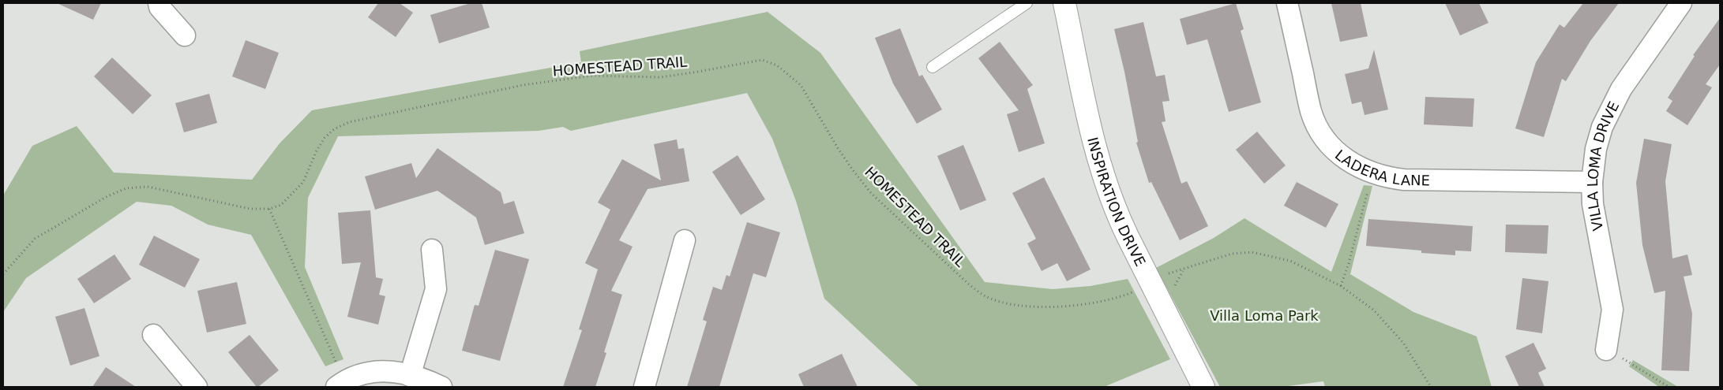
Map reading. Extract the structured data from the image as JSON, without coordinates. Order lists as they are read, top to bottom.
{
  "streets": {
    "street": ["LADERA LANE", "VILLA LOMA DRIVE", "INSPIRATION DRIVE"],
    "path": ["HOMESTEAD TRAIL"]
  },
  "crossings": [
    ["LADERA LANE", "VILLA LOMA DRIVE"]
  ],
  "parks": ["Villa Loma Park"]
}
